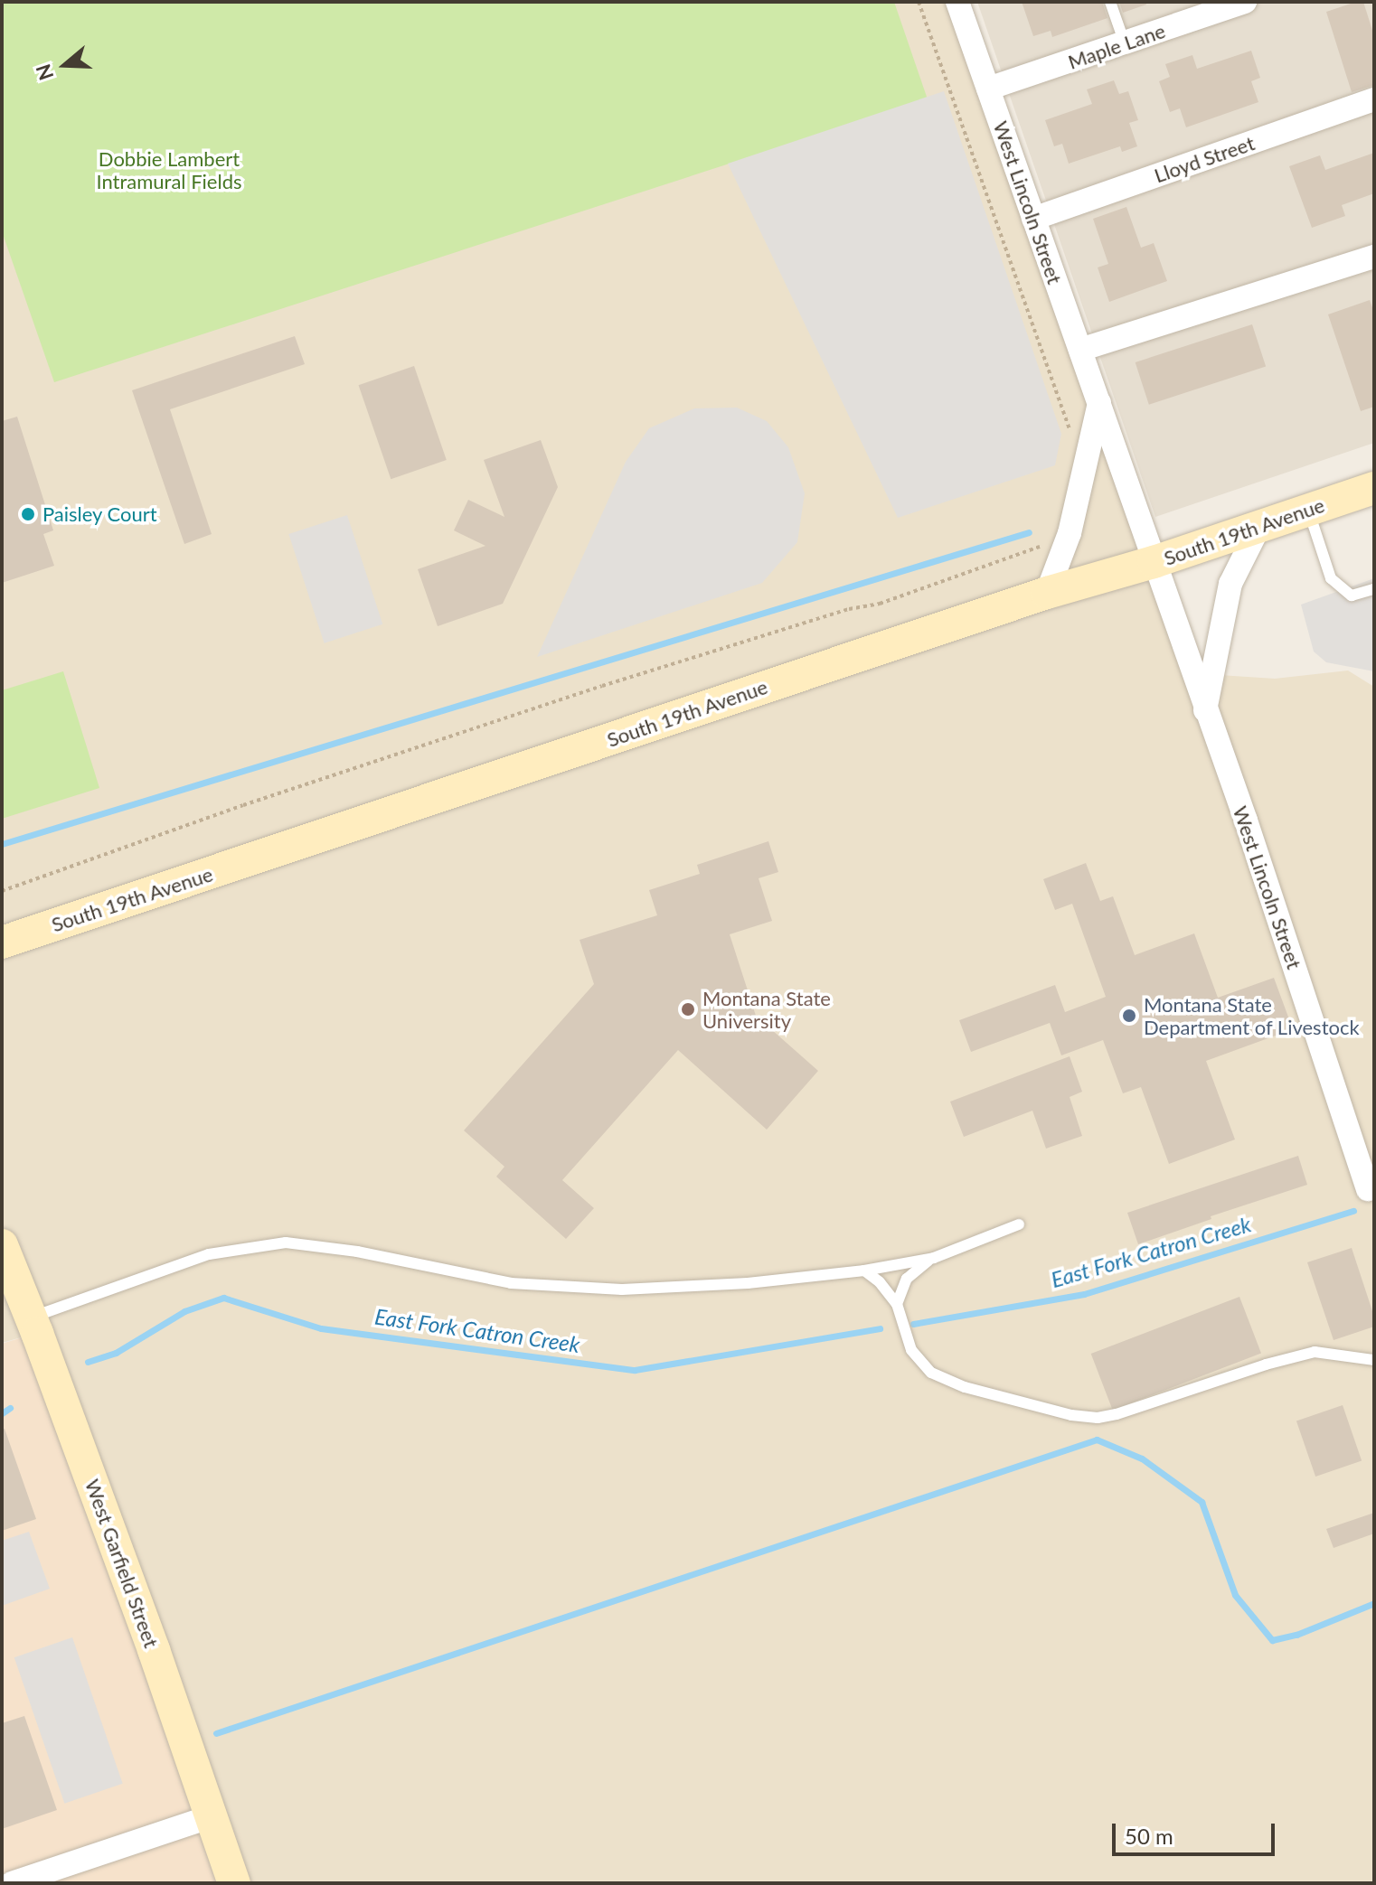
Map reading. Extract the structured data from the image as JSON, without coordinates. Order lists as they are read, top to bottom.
{
  "streets": {
    "main road": ["South 19th Avenue", "West Garfield Street"],
    "street": ["Maple Lane", "Lloyd Street", "West Lincoln Street"]
  },
  "crossings": [
    ["Maple Lane", "West Lincoln Street"],
    ["Lloyd Street", "West Lincoln Street"],
    ["West Lincoln Street", "South 19th Avenue"]
  ],
  "water": ["East Fork Catron Creek"],
  "parks": ["Dobbie Lambert Intramural Fields"],
  "places": ["Paisley Court", "Montana State University", "Montana State Department of Livestock"],
  "scale_bar": "50 m",
  "north": "left"
}
